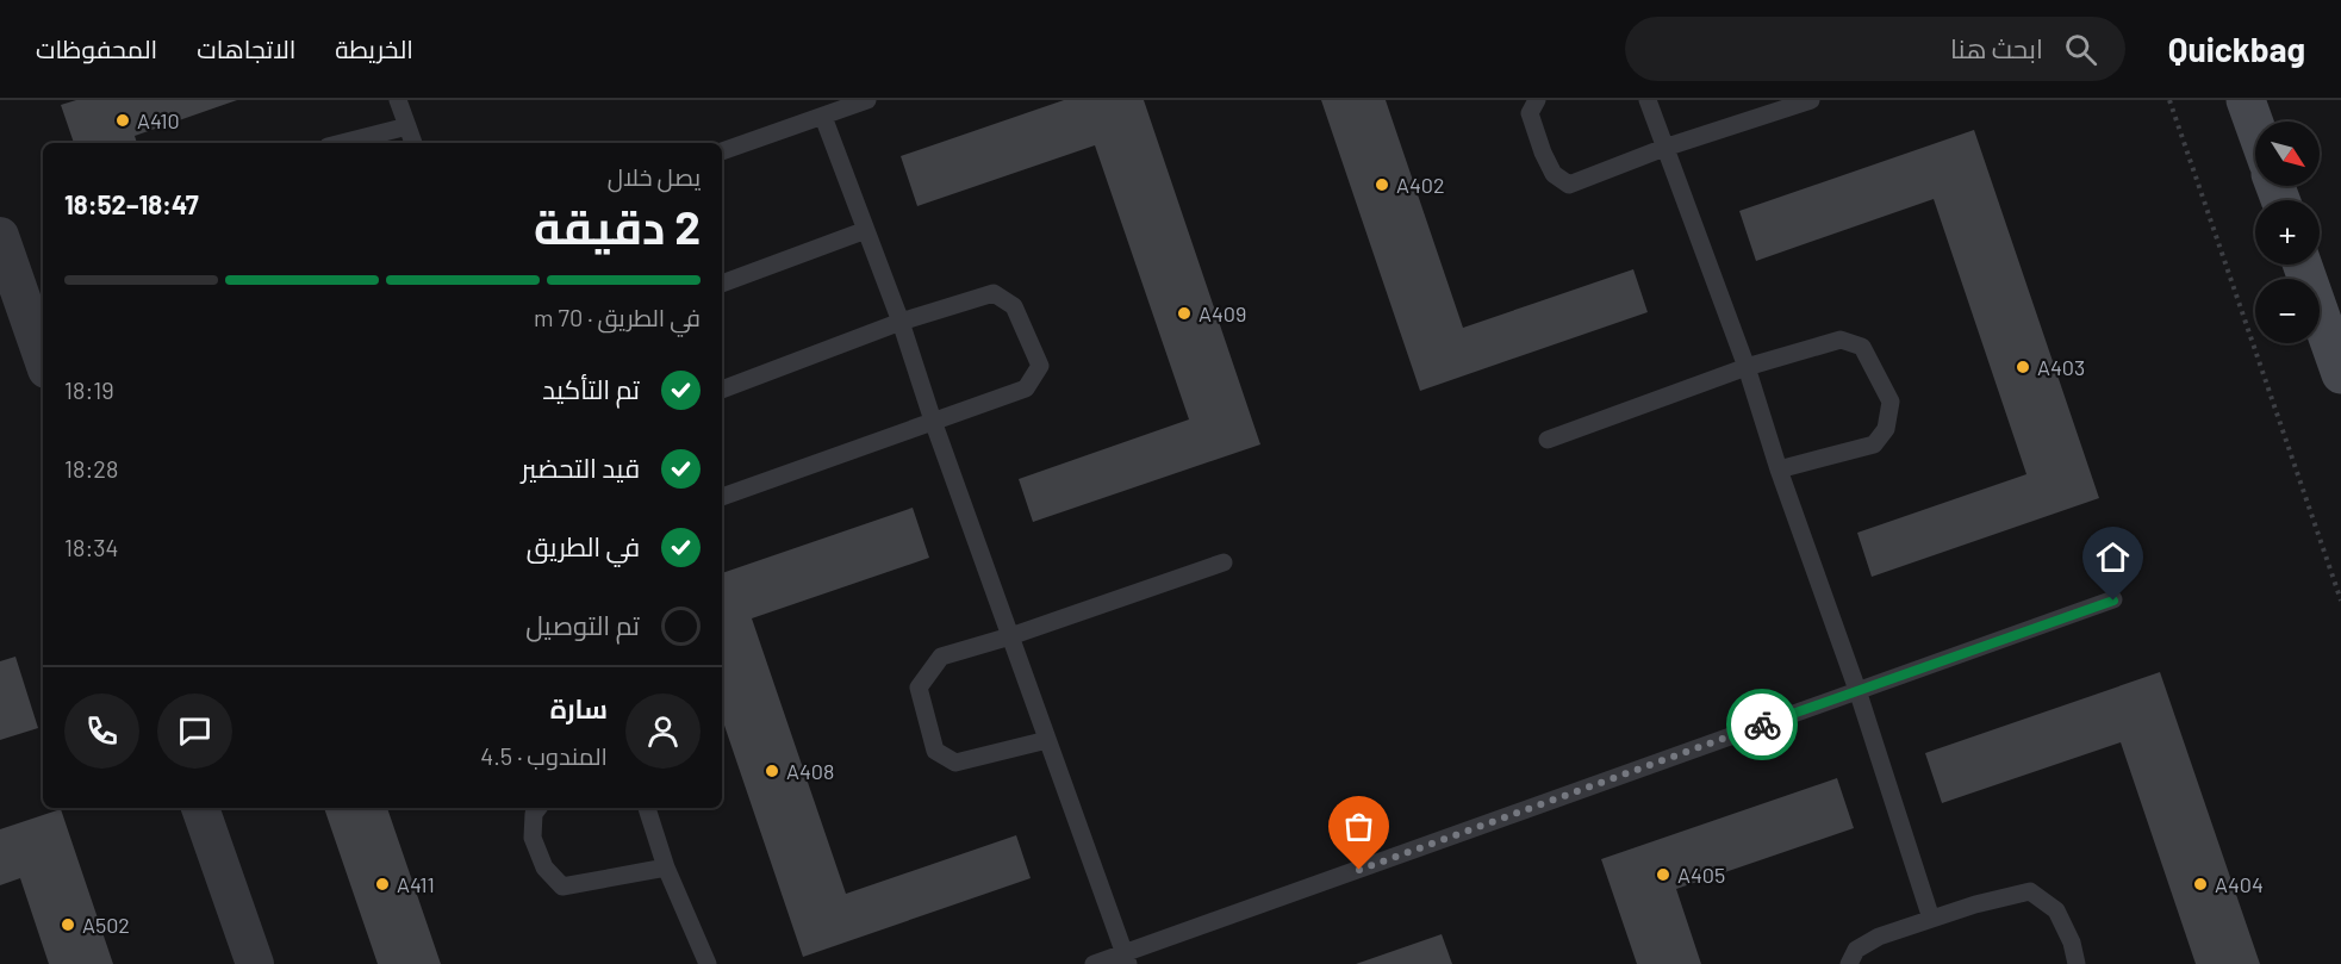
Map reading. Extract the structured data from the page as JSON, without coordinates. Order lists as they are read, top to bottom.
{
  "places": [
    "A410",
    "A402",
    "A409",
    "A403",
    "A408",
    "A405",
    "A411",
    "A404",
    "A502"
  ],
  "north": "bottom right",
  "page": {
    "header": "Quickbag",
    "search": "ابحث هنا",
    "nav": ["الخريطة", "الاتجاهات", "المحفوظات"],
    "map_buttons": ["+", "−"],
    "heading": ["2 دقيقة", "يصل خلال", "18:47–18:52"],
    "panel": ["سارة", "المندوب · 4.5"],
    "bar": "في الطريق · 70 m",
    "list": [
      ["تم التأكيد", "18:19"],
      ["قيد التحضير", "18:28"],
      ["في الطريق", "18:34"],
      "تم التوصيل"
    ]
  }
}
